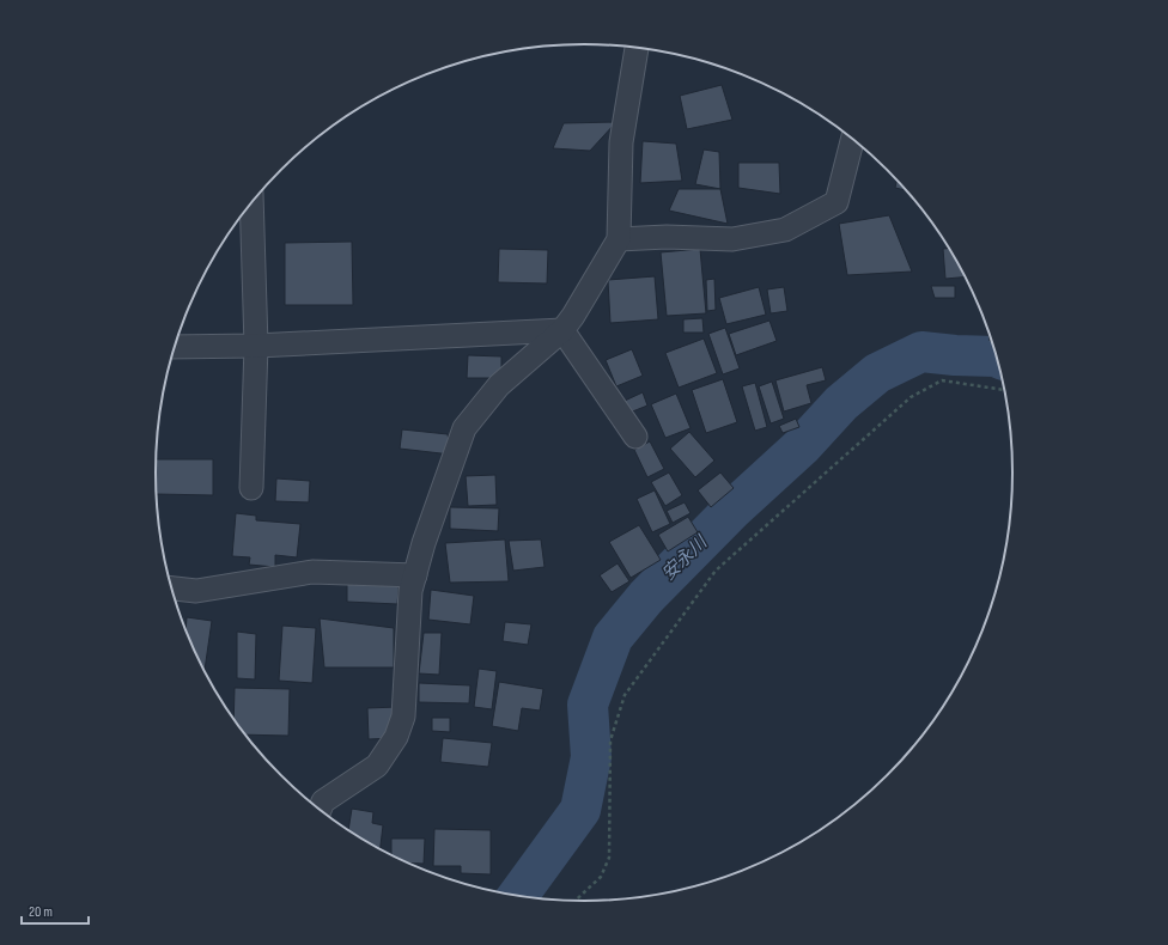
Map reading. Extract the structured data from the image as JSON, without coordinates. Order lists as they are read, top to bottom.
{
  "water": ["安永川"],
  "scale_bar": "20 m"
}
